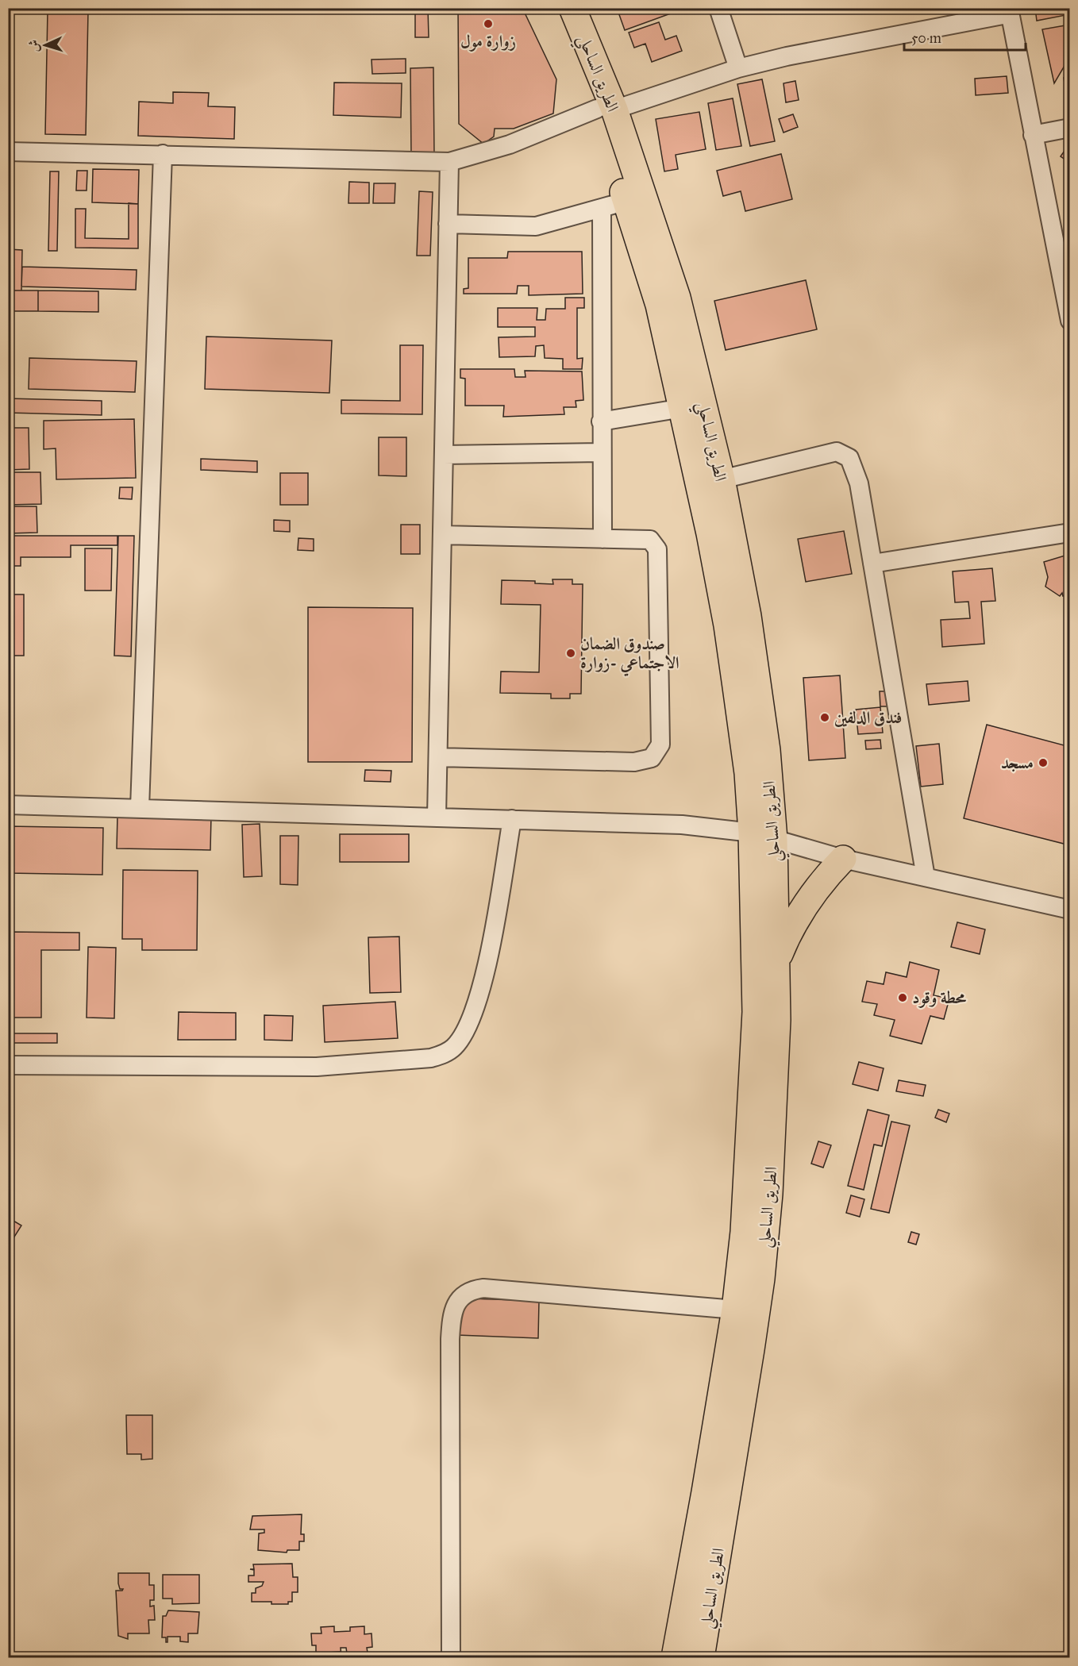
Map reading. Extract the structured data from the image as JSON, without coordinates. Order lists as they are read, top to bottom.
{
  "streets": {
    "highway": ["الطريق الساحلي"]
  },
  "places": [
    "زوارة مول",
    "صندوق الضمان الاجتماعي -زوارة",
    "فندق الدلفين",
    "مسجد",
    "محطة وقود"
  ],
  "scale_bar": "50 m",
  "north": "left"
}
